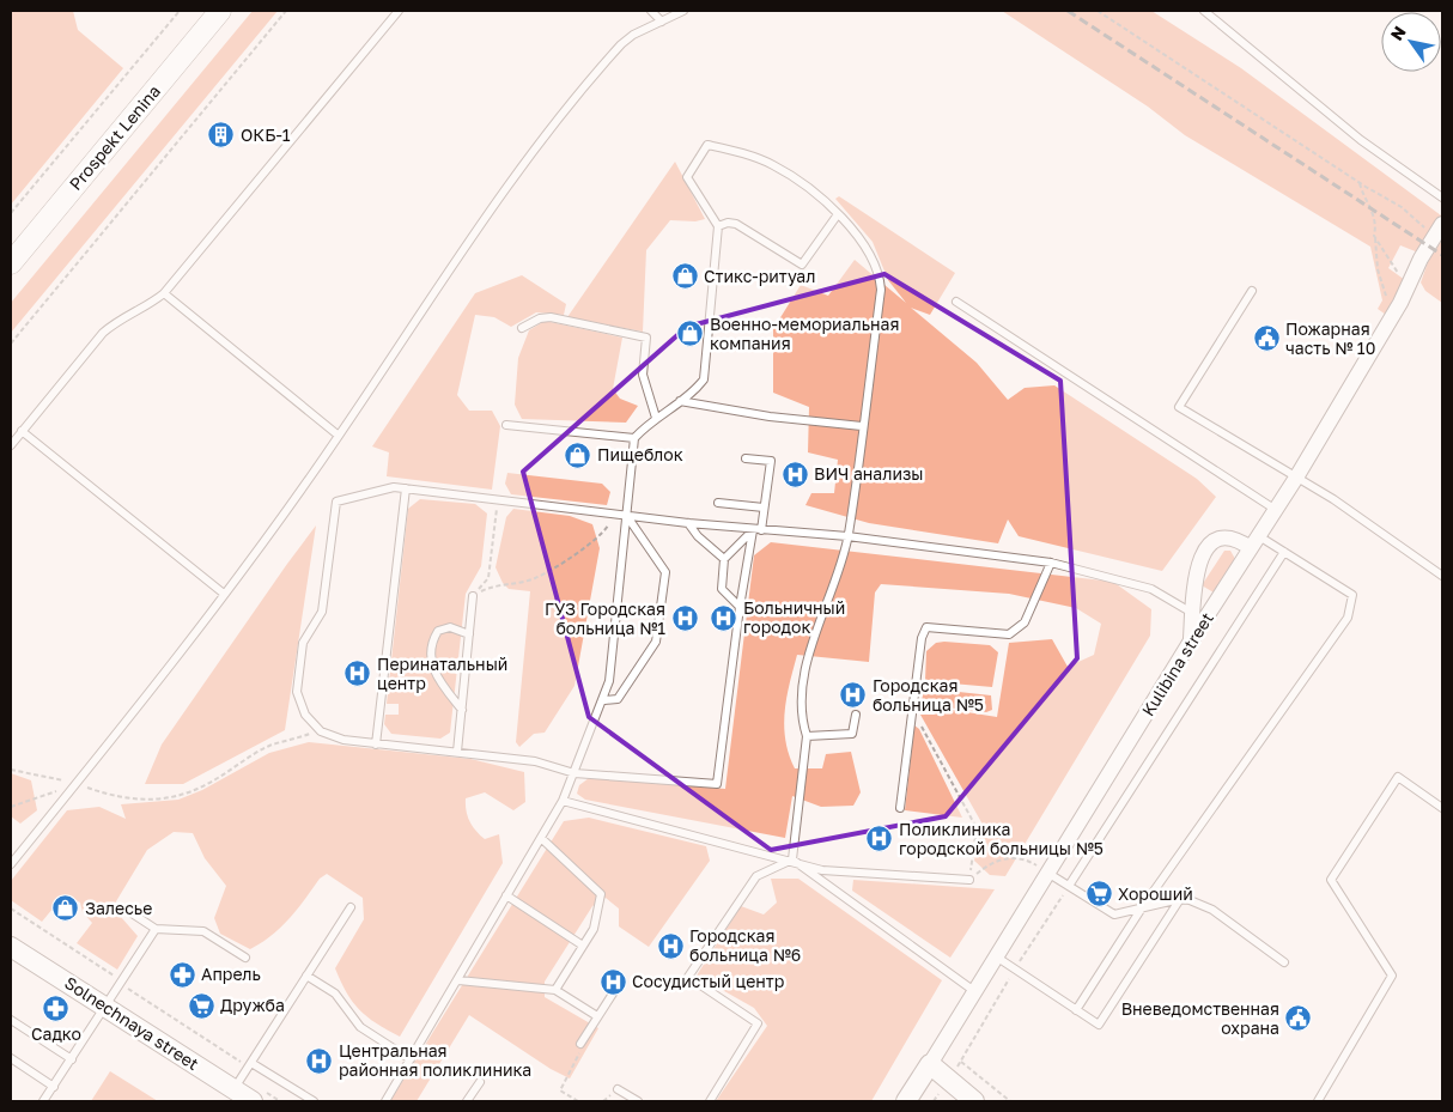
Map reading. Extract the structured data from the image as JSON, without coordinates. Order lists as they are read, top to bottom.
{
  "streets": {
    "main road": ["Prospekt Lenina"],
    "street": ["Kulibina street", "Solnechnaya street"]
  },
  "places": {
    "building": ["ОКБ-1"],
    "shop": [
      "Стикс-ритуал",
      "Военно-мемориальная компания",
      "Пищеблок",
      "Залесье"
    ],
    "public building": ["Пожарная часть № 10", "Вневедомственная охрана"],
    "hospital": [
      "ВИЧ анализы",
      "Больничный городок",
      "ГУЗ Городская больница №1",
      "Перинатальный центр",
      "Городская больница №5",
      "Поликлиника городской больницы №5",
      "Городская больница №6",
      "Сосудистый центр",
      "Центральная районная поликлиника"
    ],
    "supermarket": ["Хороший", "Дружба"],
    "pharmacy": ["Апрель", "Садко"]
  },
  "north": "top left"
}
